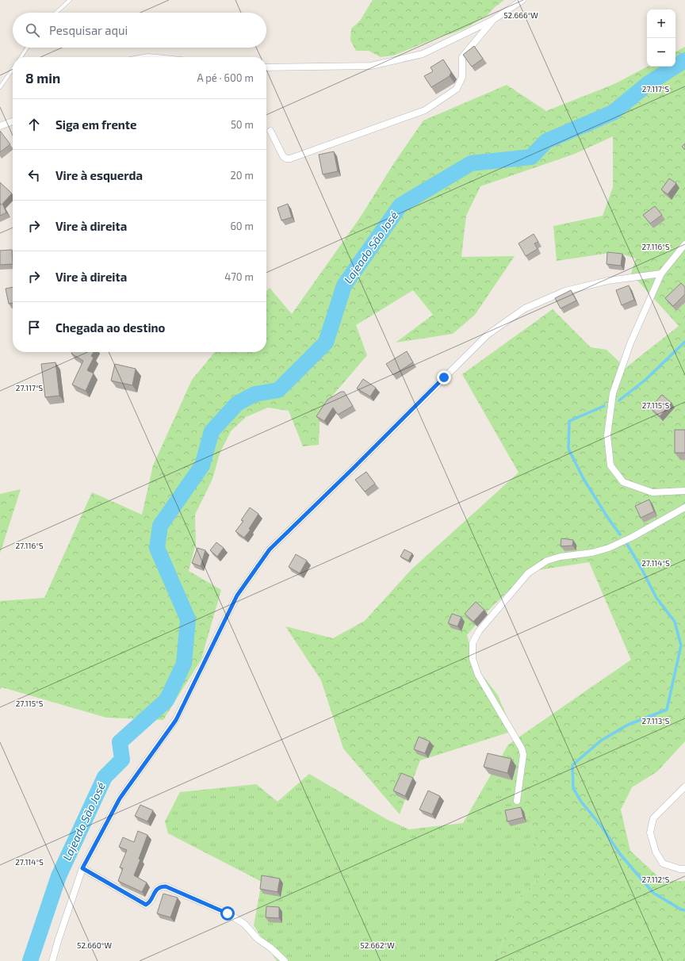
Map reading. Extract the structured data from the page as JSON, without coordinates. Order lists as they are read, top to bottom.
{
  "water": ["Lajeado São José"],
  "page": {
    "map_buttons": ["+", "−"],
    "search": "Pesquisar aqui",
    "heading": ["8 min", "A pé · 600 m"],
    "list": [
      ["Siga em frente", "50 m"],
      ["Vire à esquerda", "20 m"],
      ["Vire à direita", "60 m"],
      ["Vire à direita", "470 m"],
      "Chegada ao destino"
    ]
  },
  "coordinates": [
    "52.666°W",
    "27.117°S",
    "27.116°S",
    "27.115°S",
    "27.114°S",
    "27.113°S",
    "27.112°S",
    "52.660°W",
    "52.662°W"
  ]
}
